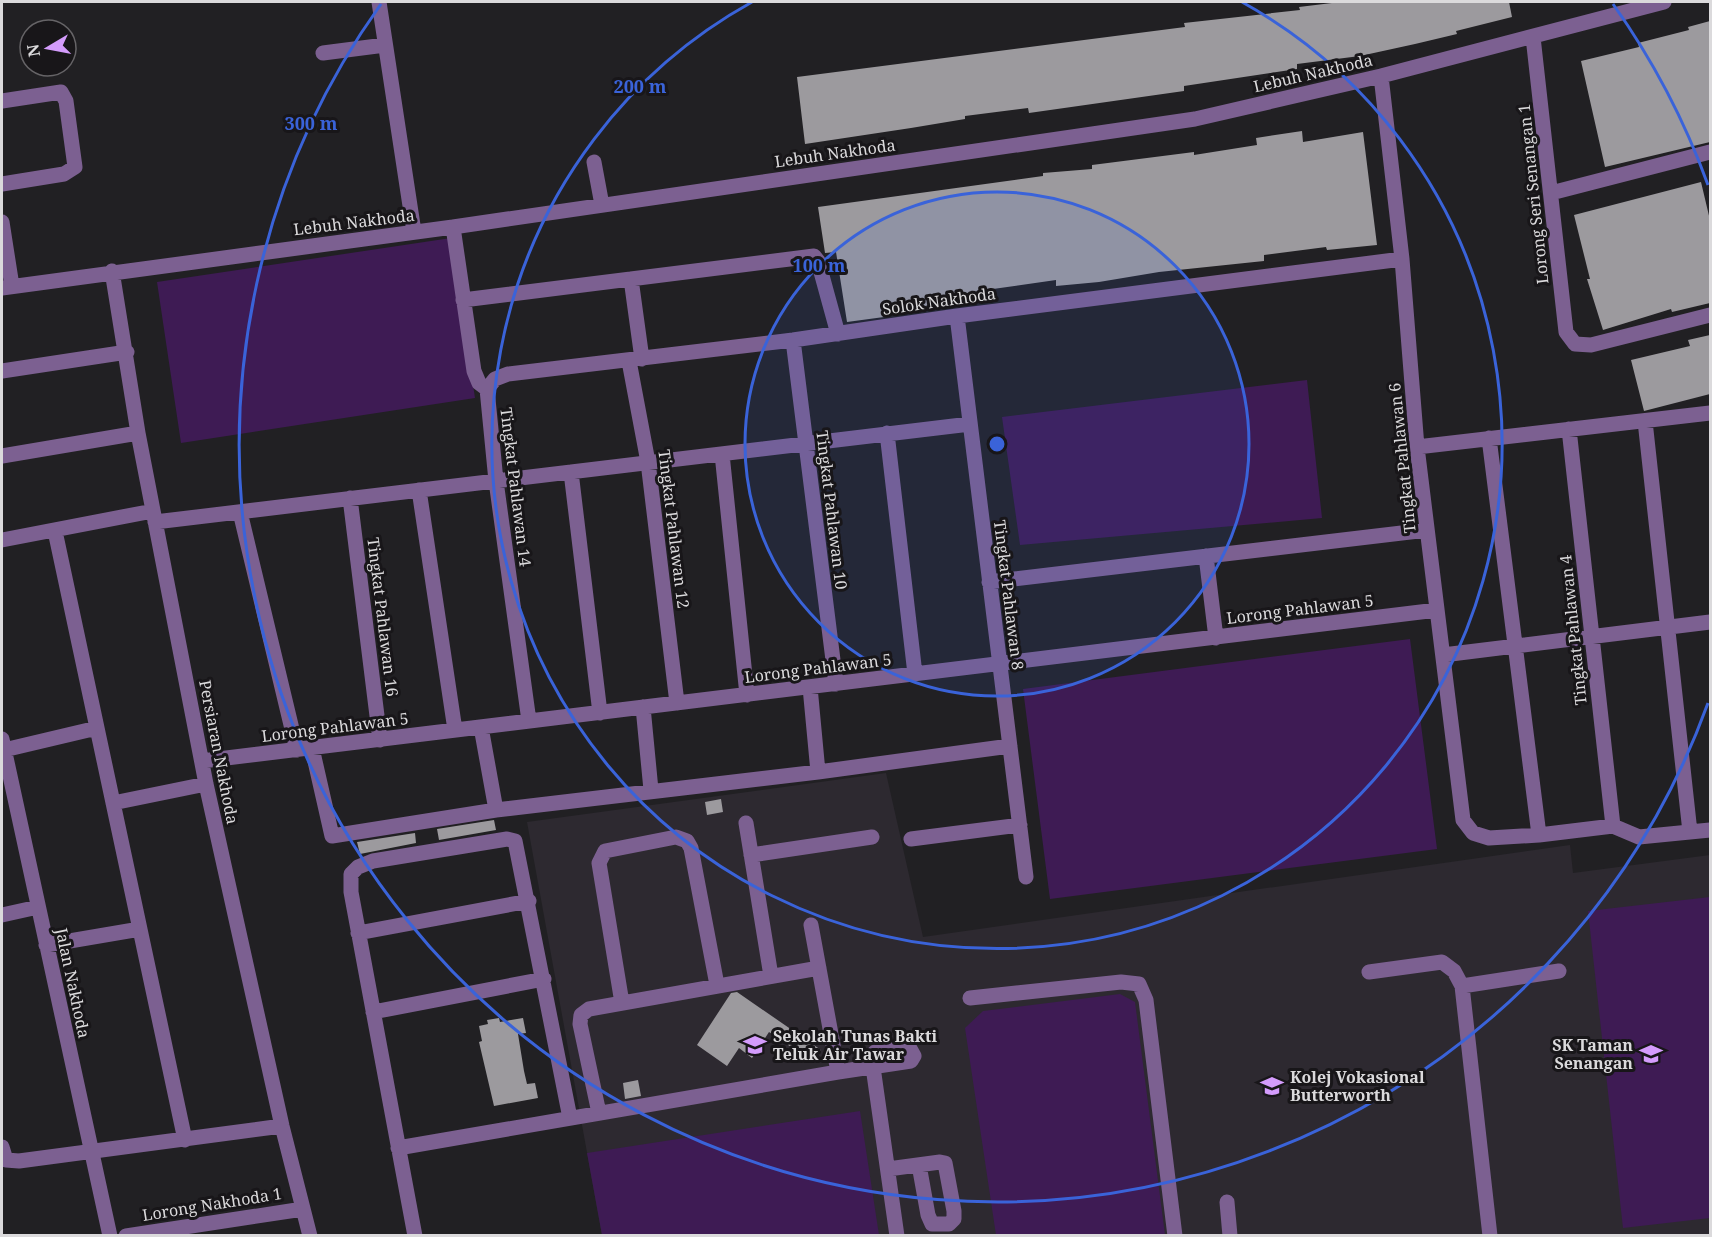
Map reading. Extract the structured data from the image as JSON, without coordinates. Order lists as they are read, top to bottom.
{
  "streets": {
    "street": [
      "Lebuh Nakhoda",
      "Lorong Seri Senangan 1",
      "Solok Nakhoda",
      "Tingkat Pahlawan 6",
      "Tingkat Pahlawan 14",
      "Tingkat Pahlawan 10",
      "Tingkat Pahlawan 12",
      "Tingkat Pahlawan 8",
      "Lorong Pahlawan 5",
      "Tingkat Pahlawan 16",
      "Tingkat Pahlawan 4",
      "Persiaran Nakhoda",
      "Jalan Nakhoda",
      "Lorong Nakhoda 1"
    ]
  },
  "crossings": [
    ["Lebuh Nakhoda", "Lorong Seri Senangan 1"],
    ["Lebuh Nakhoda", "Tingkat Pahlawan 6"],
    ["Lebuh Nakhoda", "Tingkat Pahlawan 14"],
    ["Lebuh Nakhoda", "Persiaran Nakhoda"],
    ["Solok Nakhoda", "Tingkat Pahlawan 6"],
    ["Solok Nakhoda", "Tingkat Pahlawan 14"],
    ["Solok Nakhoda", "Tingkat Pahlawan 10"],
    ["Solok Nakhoda", "Tingkat Pahlawan 12"],
    ["Solok Nakhoda", "Tingkat Pahlawan 8"],
    ["Tingkat Pahlawan 6", "Lorong Pahlawan 5"],
    ["Tingkat Pahlawan 14", "Lorong Pahlawan 5"],
    ["Tingkat Pahlawan 10", "Lorong Pahlawan 5"],
    ["Tingkat Pahlawan 12", "Lorong Pahlawan 5"],
    ["Tingkat Pahlawan 8", "Lorong Pahlawan 5"],
    ["Lorong Pahlawan 5", "Tingkat Pahlawan 16"],
    ["Lorong Pahlawan 5", "Persiaran Nakhoda"],
    ["Persiaran Nakhoda", "Lorong Nakhoda 1"]
  ],
  "places": {
    "school or university": ["Sekolah Tunas Bakti Teluk Air Tawar", "SK Taman Senangan", "Kolej Vokasional Butterworth"]
  },
  "north": "left",
  "rings": ["200 m", "300 m", "100 m"]
}
